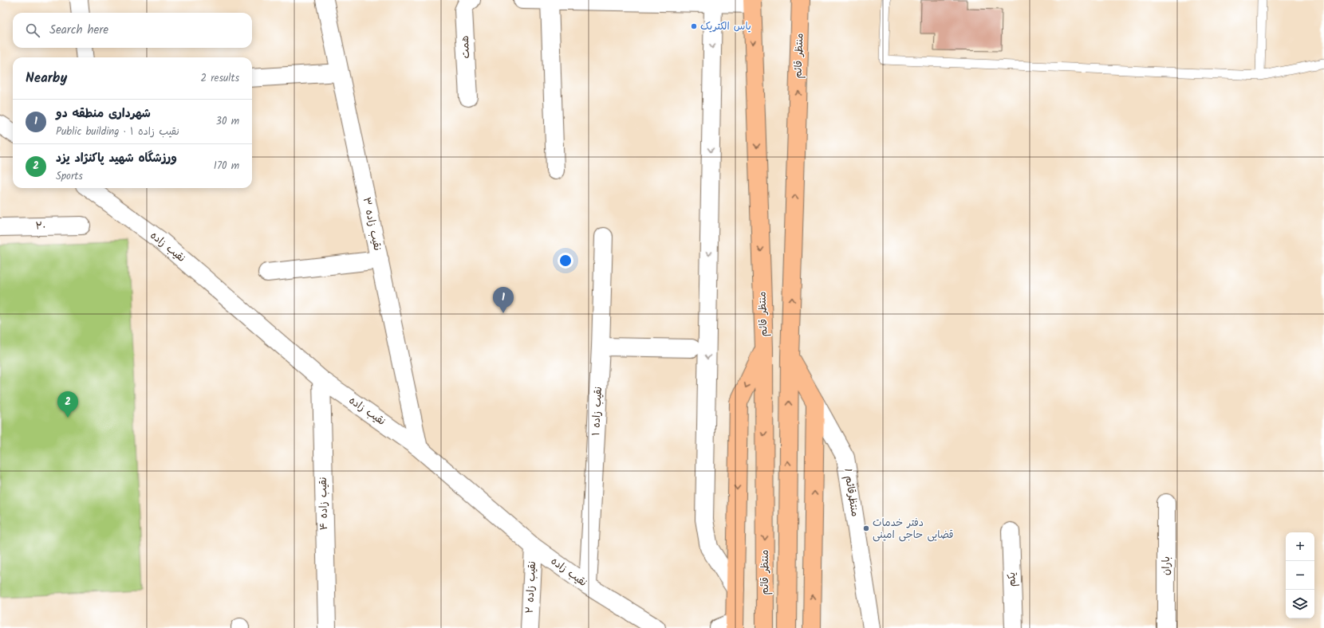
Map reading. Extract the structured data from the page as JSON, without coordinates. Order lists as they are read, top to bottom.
{
  "streets": {
    "main road": ["منتظر قائم"],
    "street": [
      "همت",
      "نقیب زاده ۳",
      "۲۰",
      "نقیب زاده",
      "نقیب زاده ۱",
      "منتظرقائم 1",
      "نقیب زاده ۴",
      "باران",
      "یکم",
      "نقیب زاده ۲"
    ]
  },
  "crossings": [
    ["نقیب زاده ۳", "نقیب زاده"],
    ["نقیب زاده", "نقیب زاده ۱"],
    ["نقیب زاده", "نقیب زاده ۴"],
    ["نقیب زاده", "نقیب زاده ۲"]
  ],
  "places": ["یاس الکتریک", "دفتر خدمات قضایی حاجی امینی"],
  "page": {
    "search": "Search here",
    "heading": ["Nearby", "2 results"],
    "list": [
      {
        "mark": "1",
        "name": "شهرداری منطقه دو",
        "note": "Public building · نقیب زاده ۱",
        "value": "30 m"
      },
      {
        "mark": "2",
        "name": "ورزشگاه شهید پاکنژاد یزد",
        "note": "Sports",
        "value": "170 m"
      }
    ],
    "pins": ["1", "2"],
    "map_buttons": ["+", "−"]
  }
}
